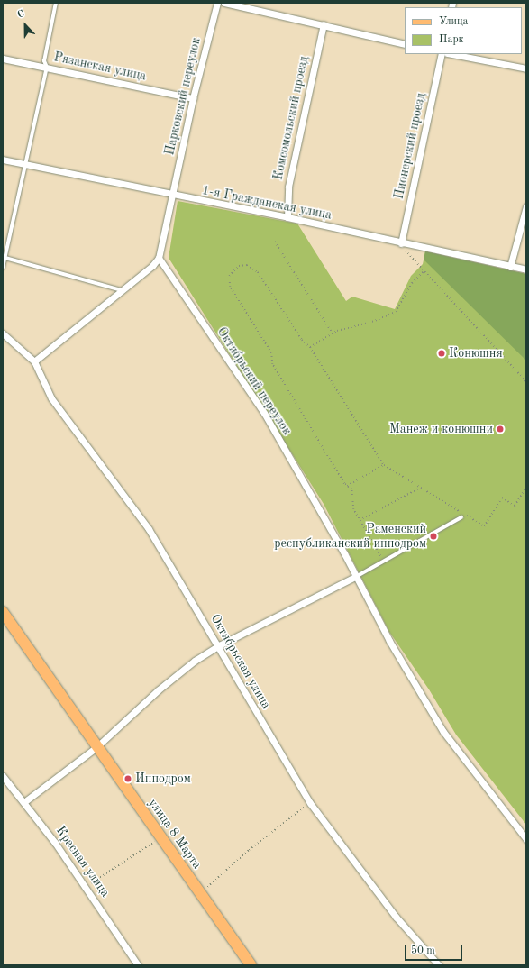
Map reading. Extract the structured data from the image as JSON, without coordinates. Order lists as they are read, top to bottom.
{
  "streets": {
    "main road": ["улица 8 Марта"],
    "street": [
      "Рязанская улица",
      "Парковский переулок",
      "Комсомольский проезд",
      "Пионерский проезд",
      "1-я Гражданская улица",
      "Октябрьский переулок",
      "Октябрьская улица",
      "Красная улица"
    ]
  },
  "crossings": [
    ["Рязанская улица", "Парковский переулок"],
    ["Парковский переулок", "1-я Гражданская улица"],
    ["Комсомольский проезд", "1-я Гражданская улица"],
    ["Пионерский проезд", "1-я Гражданская улица"]
  ],
  "places": [
    "Конюшня",
    "Манеж и конюшни",
    "Раменский республиканский ипподром",
    "Ипподром"
  ],
  "legend": ["Улица", "Парк"],
  "scale_bar": "50 m",
  "north": "top"
}
